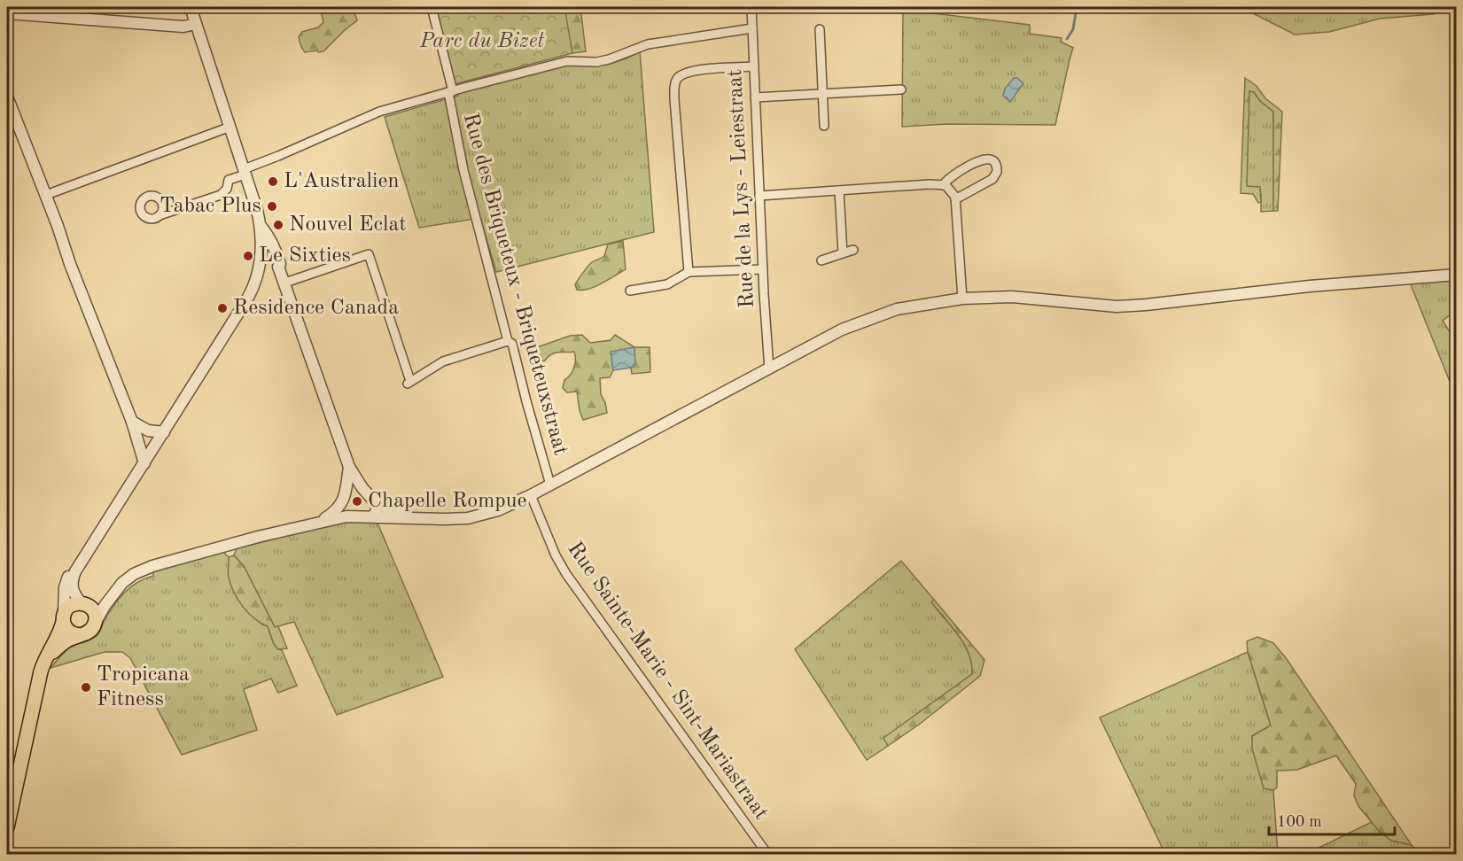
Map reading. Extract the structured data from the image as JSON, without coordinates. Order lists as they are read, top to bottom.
{
  "streets": {
    "street": ["Rue de la Lys - Leiestraat", "Rue des Briqueteux - Briqueteuxstraat", "Rue Sainte-Marie - Sint-Mariastraat"]
  },
  "parks": ["Parc du Bizet"],
  "places": [
    "L'Australien",
    "Tabac Plus",
    "Nouvel Eclat",
    "Le Sixties",
    "Residence Canada",
    "Chapelle Rompue",
    "Tropicana Fitness"
  ],
  "scale_bar": "100 m"
}
